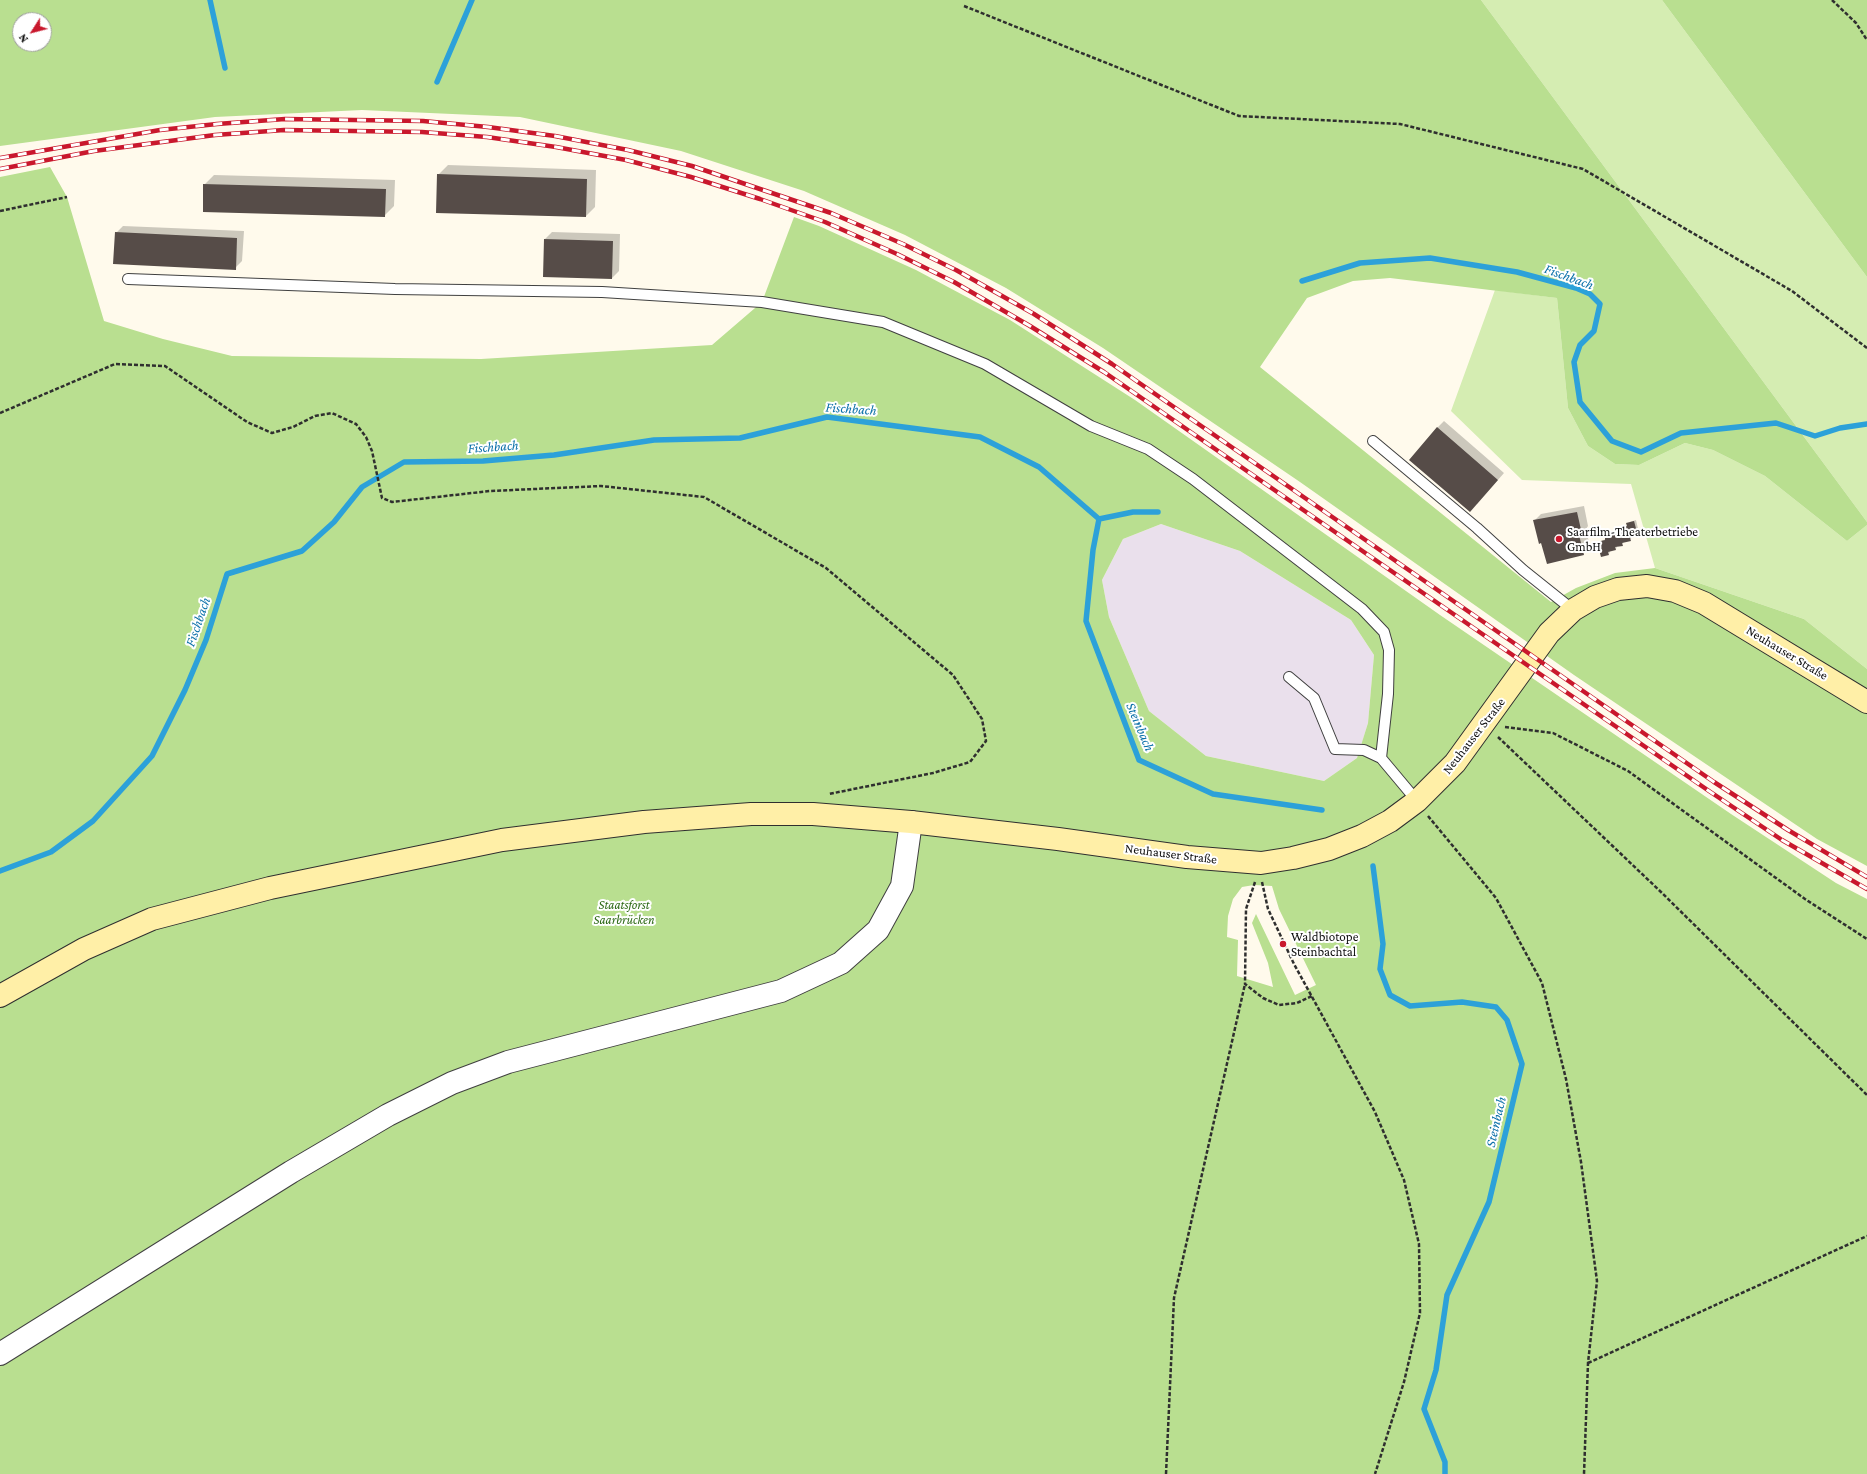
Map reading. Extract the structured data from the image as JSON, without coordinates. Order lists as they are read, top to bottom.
{
  "streets": {
    "main road": ["Neuhauser Straße"]
  },
  "water": ["Fischbach", "Steinbach"],
  "parks": ["Staatsforst Saarbrücken"],
  "places": ["Saarfilm-Theaterbetriebe GmbH", "Waldbiotope Steinbachtal"],
  "north": "bottom left"
}
